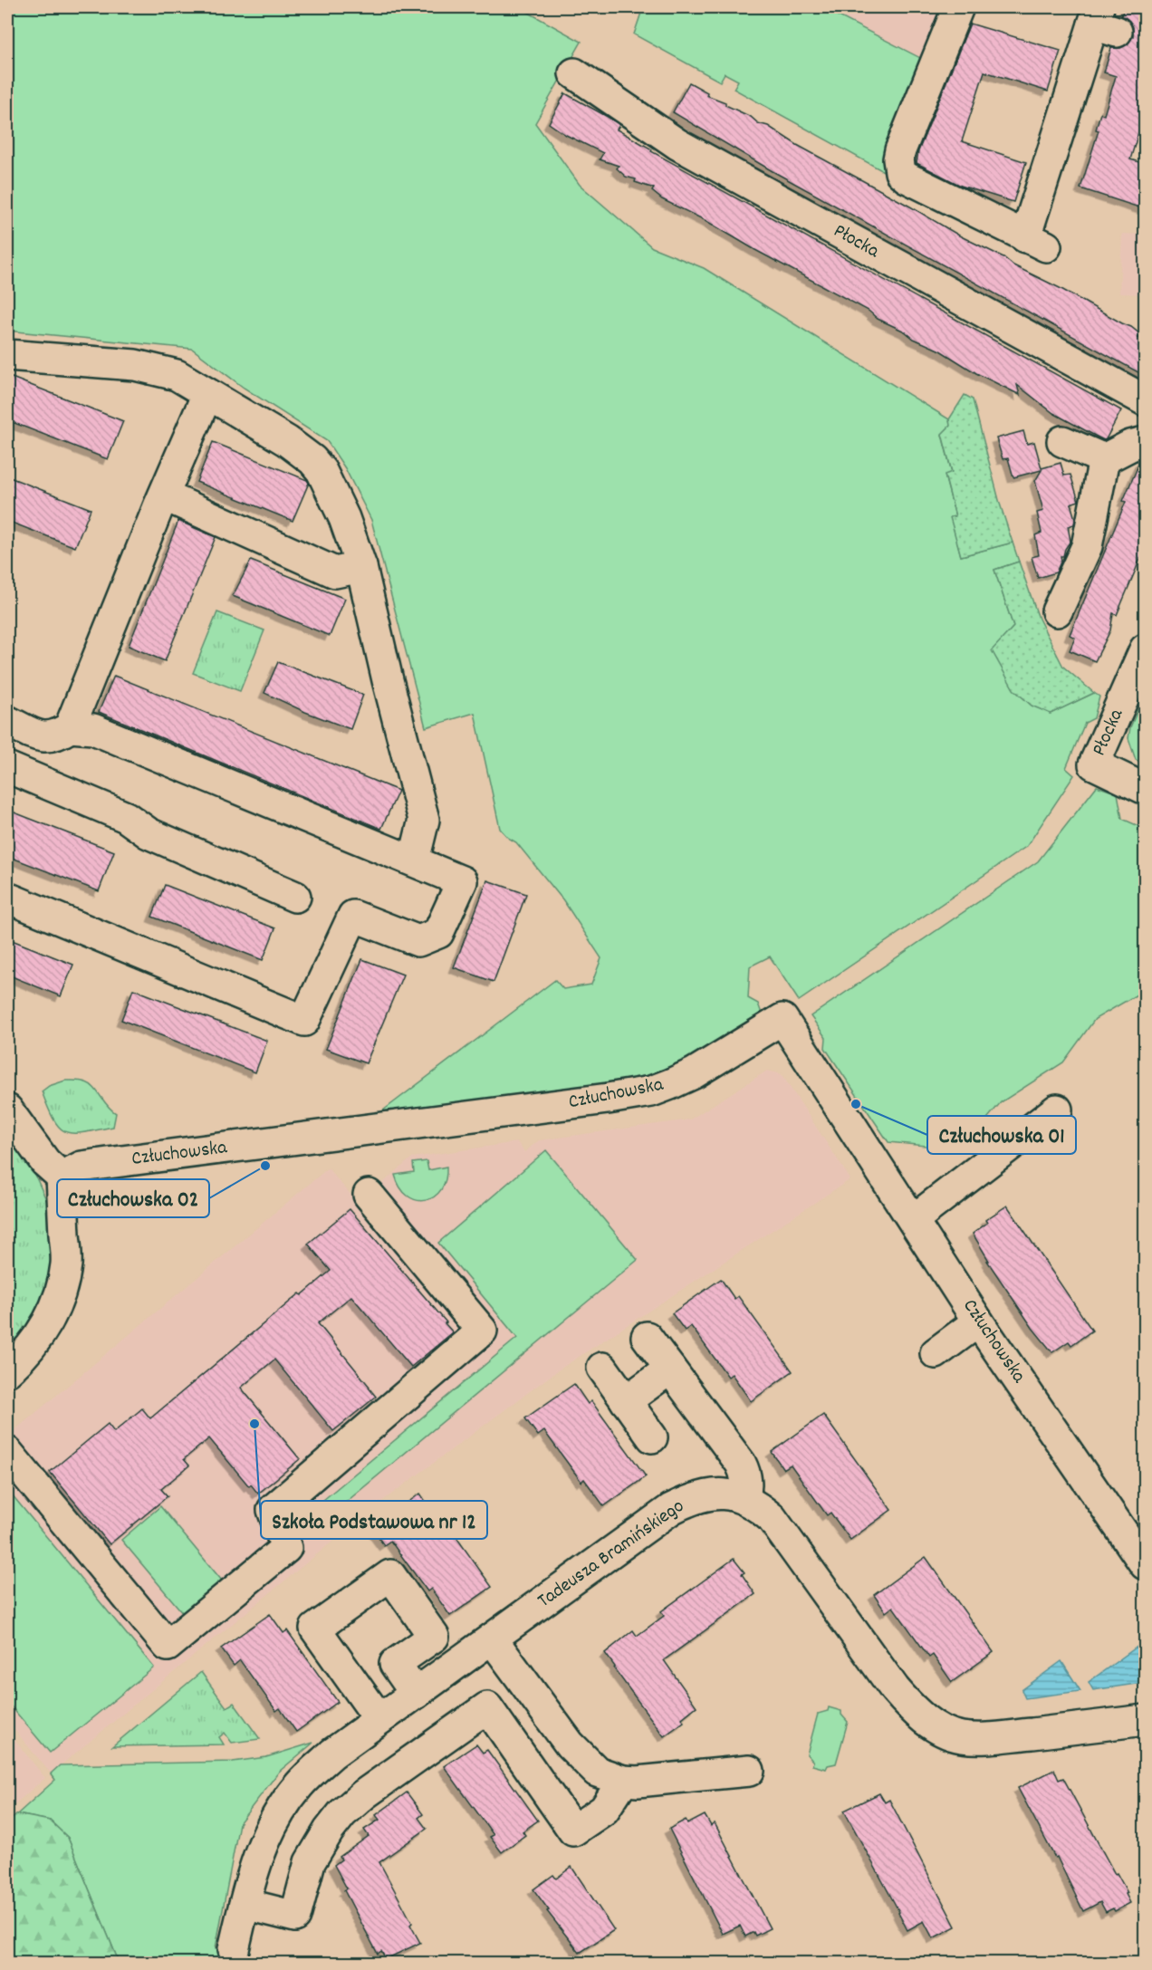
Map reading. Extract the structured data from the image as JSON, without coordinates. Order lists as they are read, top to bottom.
{
  "streets": {
    "street": ["Płocka", "Człuchowska", "Tadeusza Bramińskiego"]
  },
  "places": ["Człuchowska 01", "Człuchowska 02", "Szkoła Podstawowa nr 12"]
}
